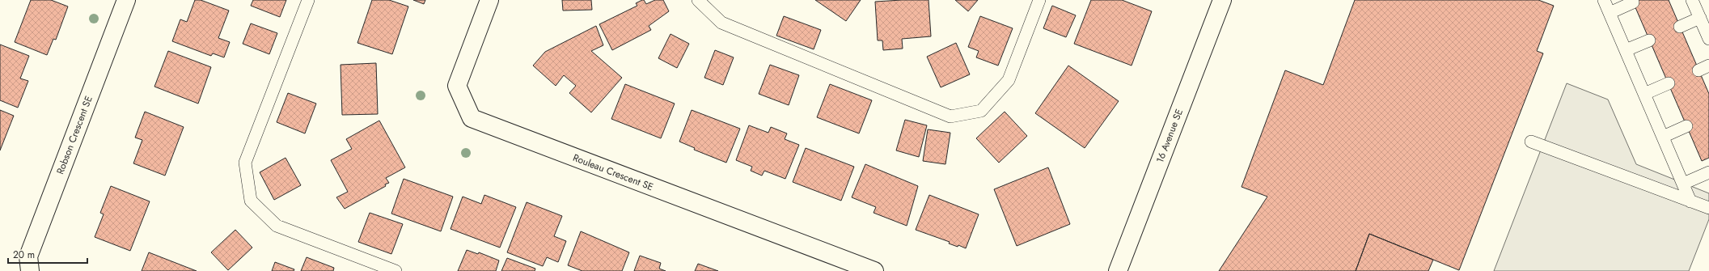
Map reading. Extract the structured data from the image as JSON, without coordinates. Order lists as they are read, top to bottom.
{
  "streets": {
    "street": ["Robson Crescent SE", "16 Avenue SE", "Rouleau Crescent SE"]
  },
  "scale_bar": "20 m"
}
